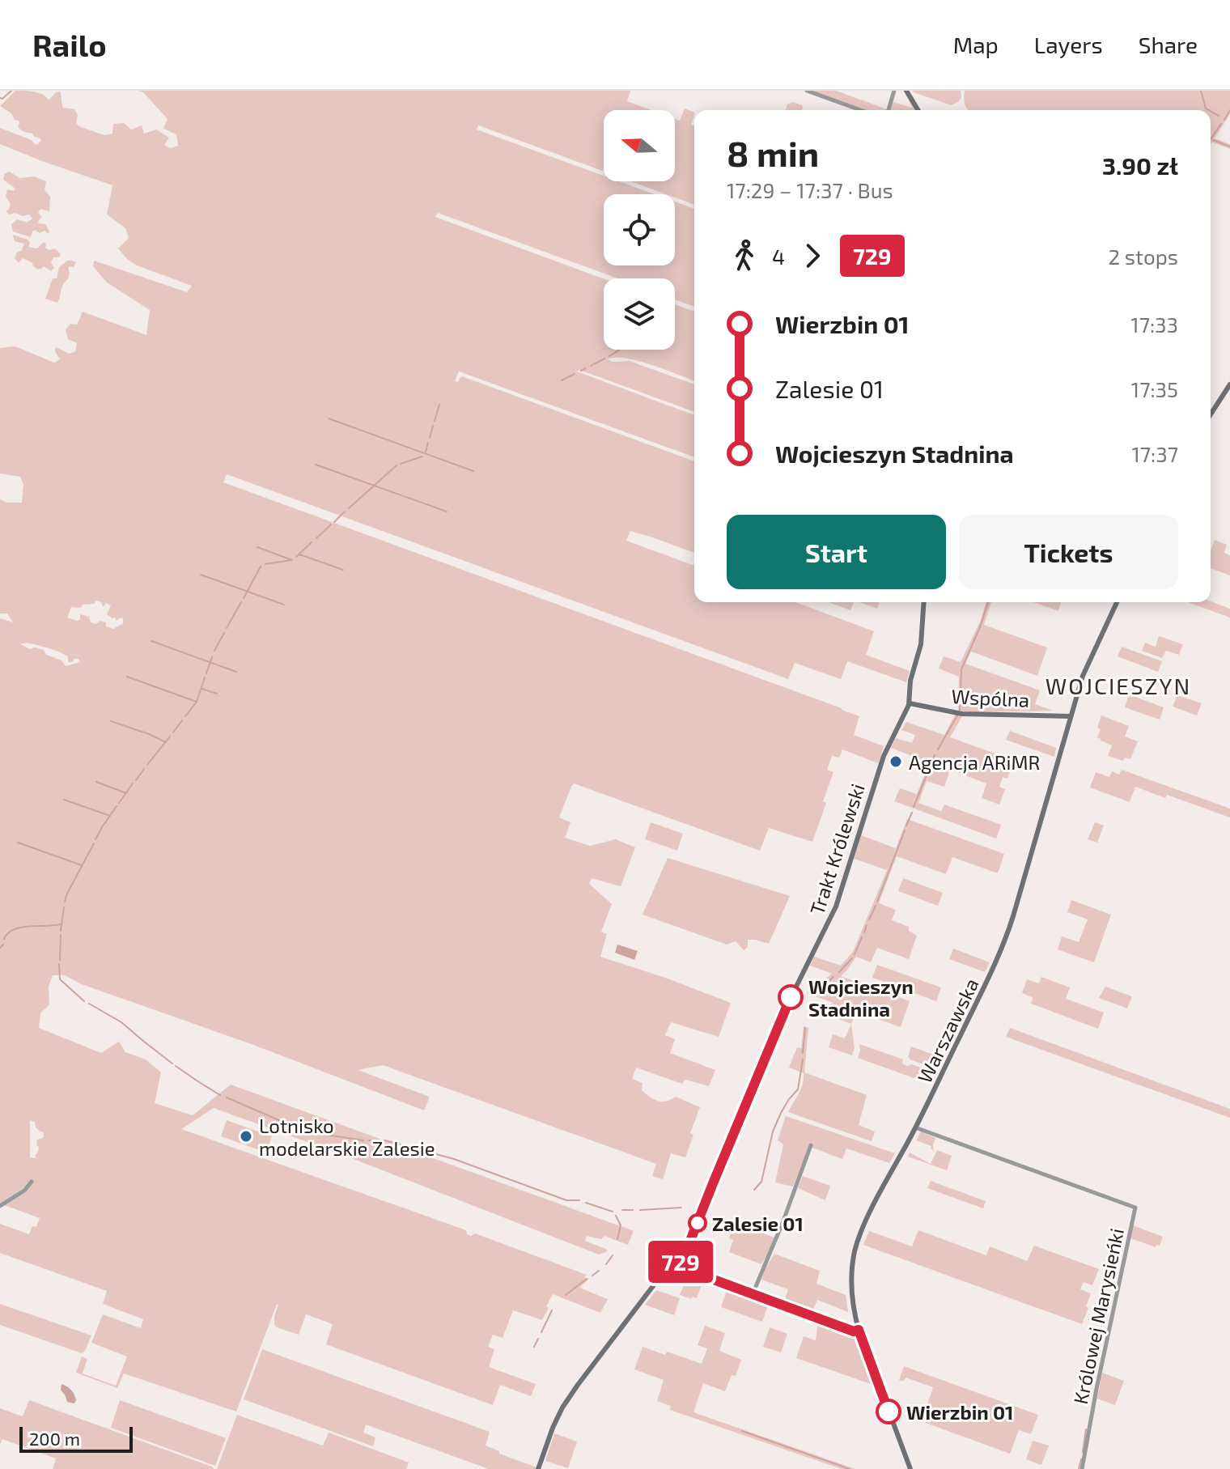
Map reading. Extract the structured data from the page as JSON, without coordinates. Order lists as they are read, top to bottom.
{
  "streets": {
    "street": [
      "Wspólna",
      "Trakt Królewski",
      "Warszawska",
      "Królowej Marysieńki"
    ]
  },
  "crossings": [
    ["Wspólna", "Trakt Królewski"],
    ["Wspólna", "Warszawska"],
    ["Warszawska", "Królowej Marysieńki"]
  ],
  "districts": ["WOJCIESZYN"],
  "places": [
    "Agencja ARiMR",
    "Wojcieszyn Stadnina",
    "Lotnisko modelarskie Zalesie",
    "Zalesie 01",
    "Wierzbin 01"
  ],
  "lines": ["bus line 729"],
  "scale_bar": "200 m",
  "north": "left",
  "page": {
    "header": "Railo",
    "nav": ["Map", "Layers", "Share"],
    "on_map": "729",
    "heading": ["8 min", "17:29 – 17:37 · Bus", "3.90 zł"],
    "legs": ["4", "729", "2 stops"],
    "list": [
      {
        "name": "Wierzbin 01",
        "value": "17:33"
      },
      {
        "name": "Zalesie 01",
        "value": "17:35"
      },
      {
        "name": "Wojcieszyn Stadnina",
        "value": "17:37"
      }
    ],
    "buttons": ["Start", "Tickets"],
    "scale": "200 m"
  }
}
